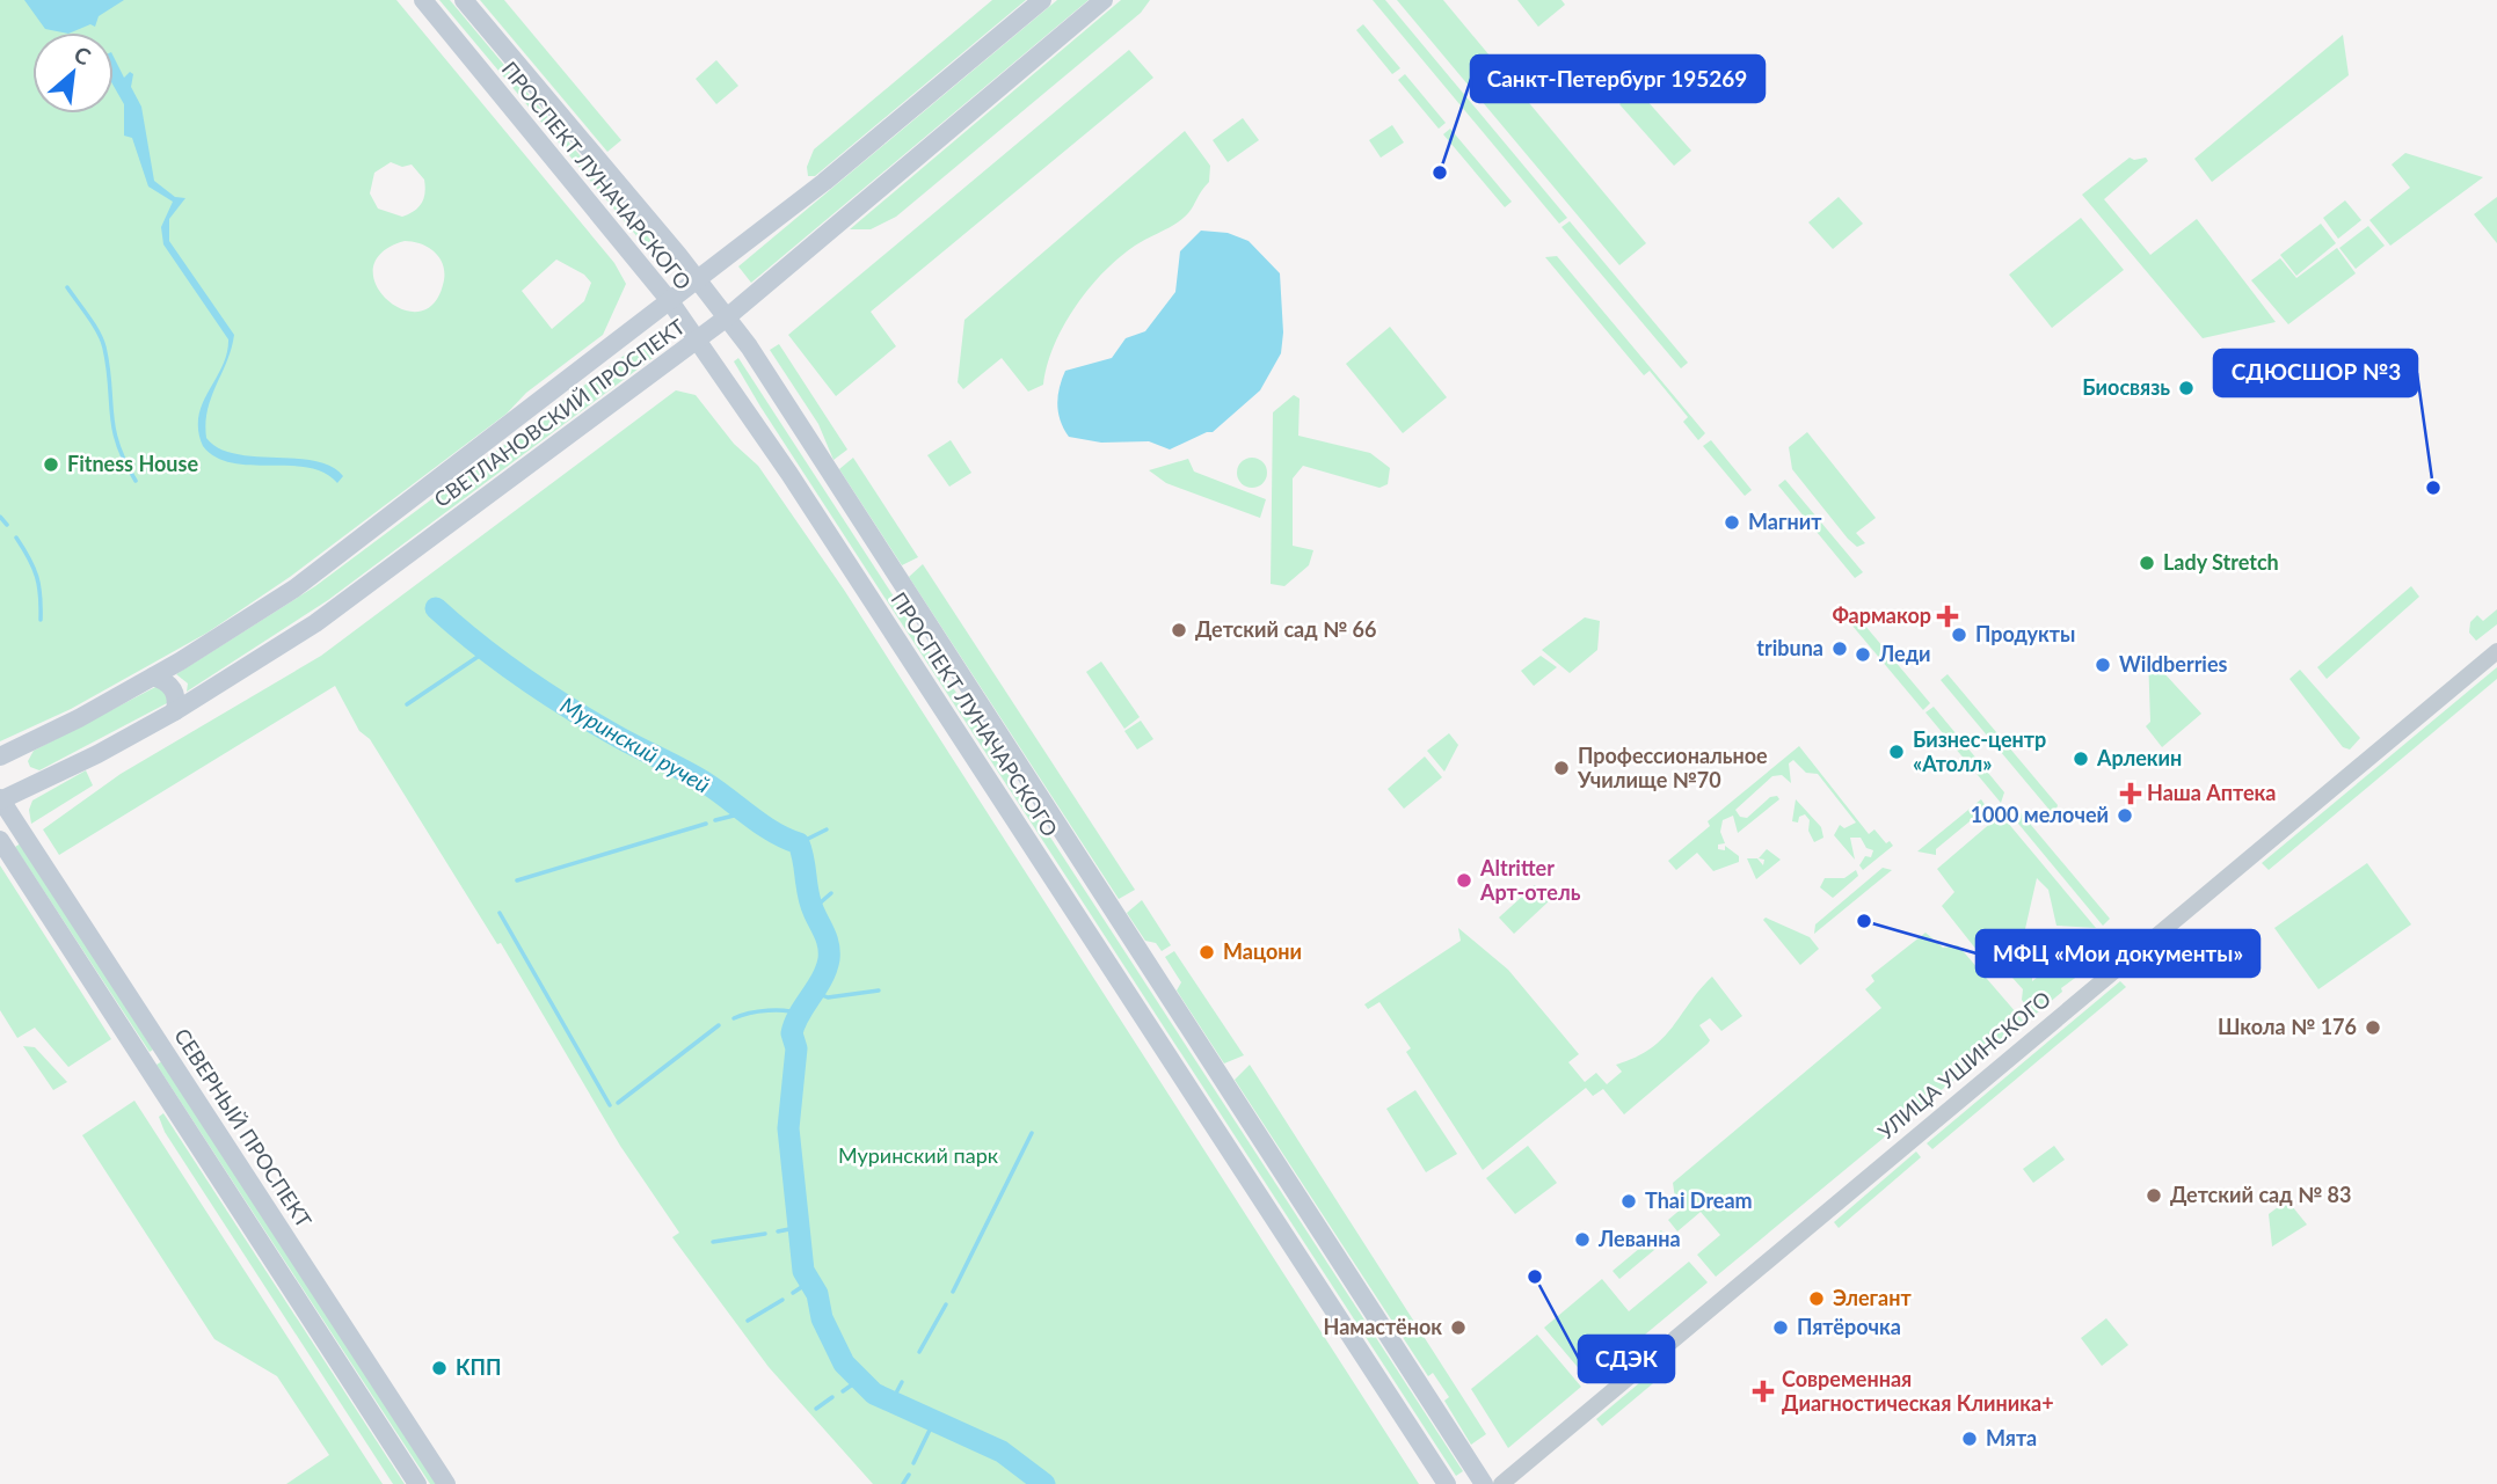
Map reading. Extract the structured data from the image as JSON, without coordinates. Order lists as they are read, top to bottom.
{
  "streets": {
    "main road": ["ПРОСПЕКТ ЛУНАЧАРСКОГО", "СВЕТЛАНОВСКИЙ ПРОСПЕКТ", "СЕВЕРНЫЙ ПРОСПЕКТ"],
    "street": ["УЛИЦА УШИНСКОГО"]
  },
  "crossings": [
    ["ПРОСПЕКТ ЛУНАЧАРСКОГО", "СВЕТЛАНОВСКИЙ ПРОСПЕКТ"],
    ["СВЕТЛАНОВСКИЙ ПРОСПЕКТ", "СЕВЕРНЫЙ ПРОСПЕКТ"]
  ],
  "water": ["Муринский ручей"],
  "parks": ["Муринский парк"],
  "places": {
    "other": [
      "Санкт-Петербург 195269",
      "Биосвязь",
      "Fitness House",
      "СДЮСШОР №3",
      "Магнит",
      "Lady Stretch",
      "Детский сад № 66",
      "Продукты",
      "tribuna",
      "Леди",
      "Wildberries",
      "Бизнес-центр «Атолл»",
      "Арлекин",
      "Профессиональное Училище №70",
      "1000 мелочей",
      "Altritter Арт-отель",
      "МФЦ «Мои документы»",
      "Мацони",
      "Школа № 176",
      "Детский сад № 83",
      "Thai Dream",
      "Леванна",
      "СДЭК",
      "Элегант",
      "Намастёнок",
      "Пятёрочка",
      "КПП",
      "Мята"
    ],
    "health": ["Фармакор", "Наша Аптека", "Современная Диагностическая Клиника+"]
  },
  "north": "top right"
}
